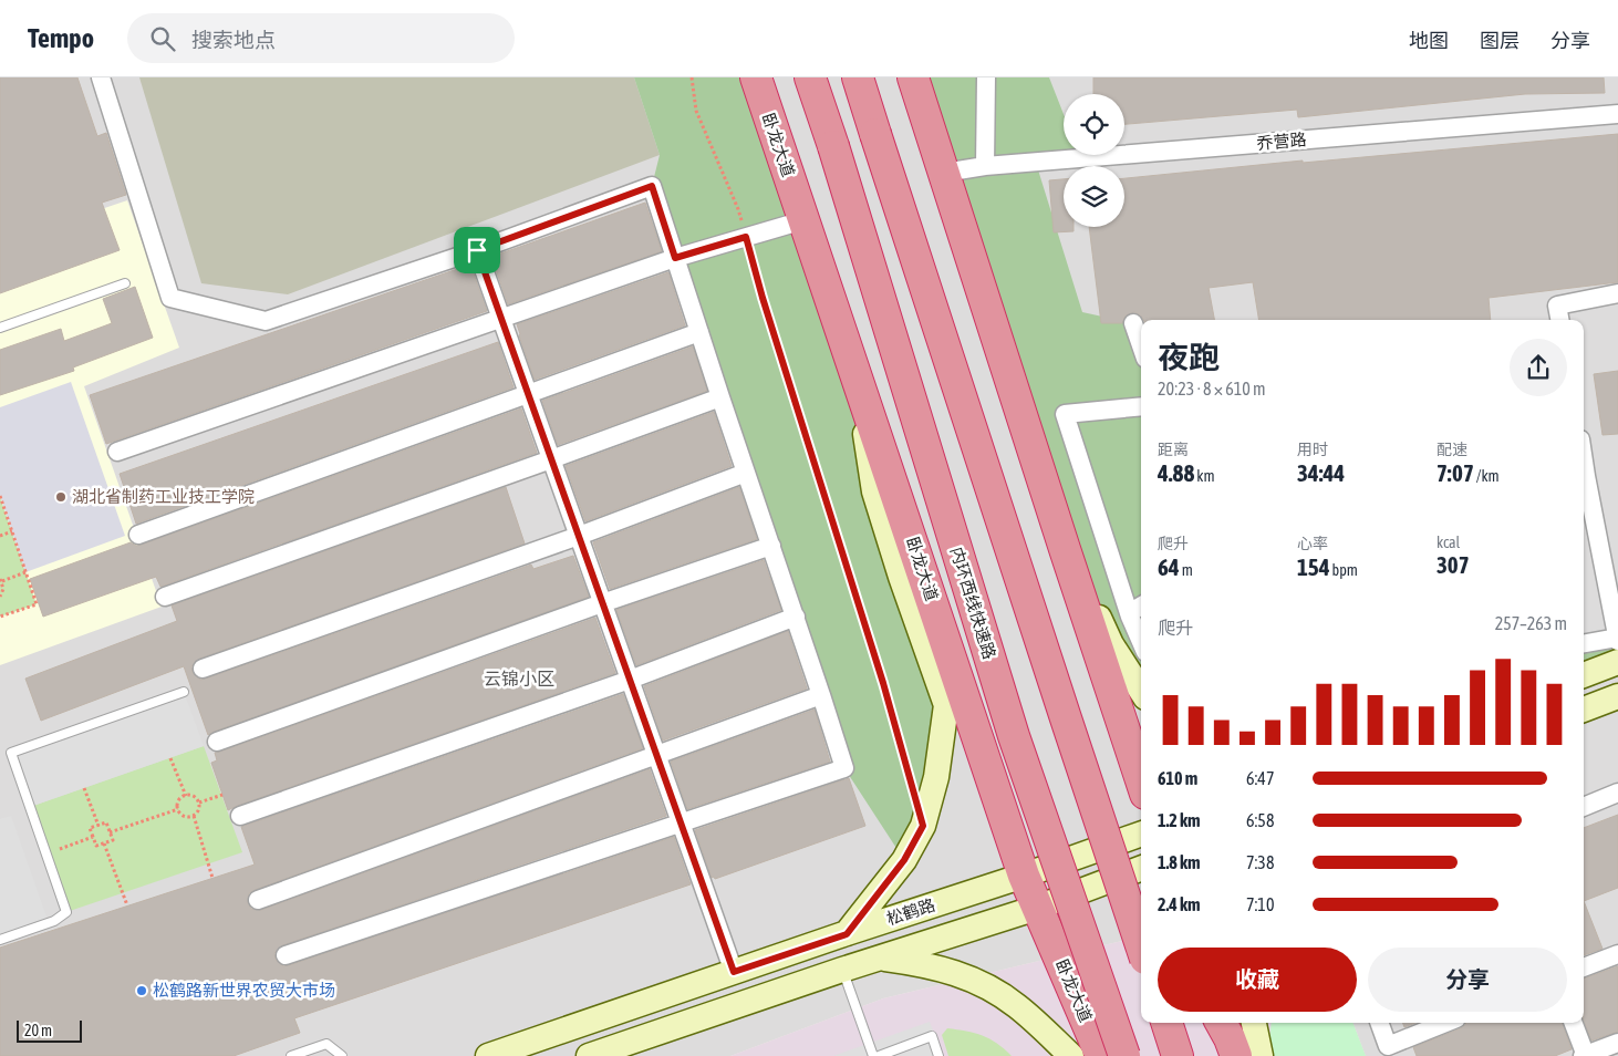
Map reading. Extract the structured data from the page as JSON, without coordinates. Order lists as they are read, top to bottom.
{
  "streets": {
    "highway": ["卧龙大道", "内环西线快速路"],
    "main road": ["松鹤路"],
    "street": ["乔营路"]
  },
  "crossings": [
    ["卧龙大道", "松鹤路"]
  ],
  "districts": ["云锦小区"],
  "places": ["湖北省制药工业技工学院", "松鹤路新世界农贸大市场"],
  "scale_bar": "20 m",
  "page": {
    "header": "Tempo",
    "search": "搜索地点",
    "nav": ["地图", "图层", "分享"],
    "heading": ["夜跑", "20:23 · 8 × 610 m"],
    "stats": [
      ["距离", "4.88 km"],
      ["用时", "34:44"],
      ["配速", "7:07 /km"],
      ["爬升", "64 m"],
      ["心率", "154 bpm"],
      ["kcal", "307"]
    ],
    "chart": ["爬升", "257–263 m"],
    "list": [
      {
        "name": "610 m",
        "note": "6:47"
      },
      {
        "name": "1.2 km",
        "note": "6:58"
      },
      {
        "name": "1.8 km",
        "note": "7:38"
      },
      {
        "name": "2.4 km",
        "note": "7:10"
      }
    ],
    "buttons": ["收藏", "分享"],
    "scale": "20 m"
  }
}
